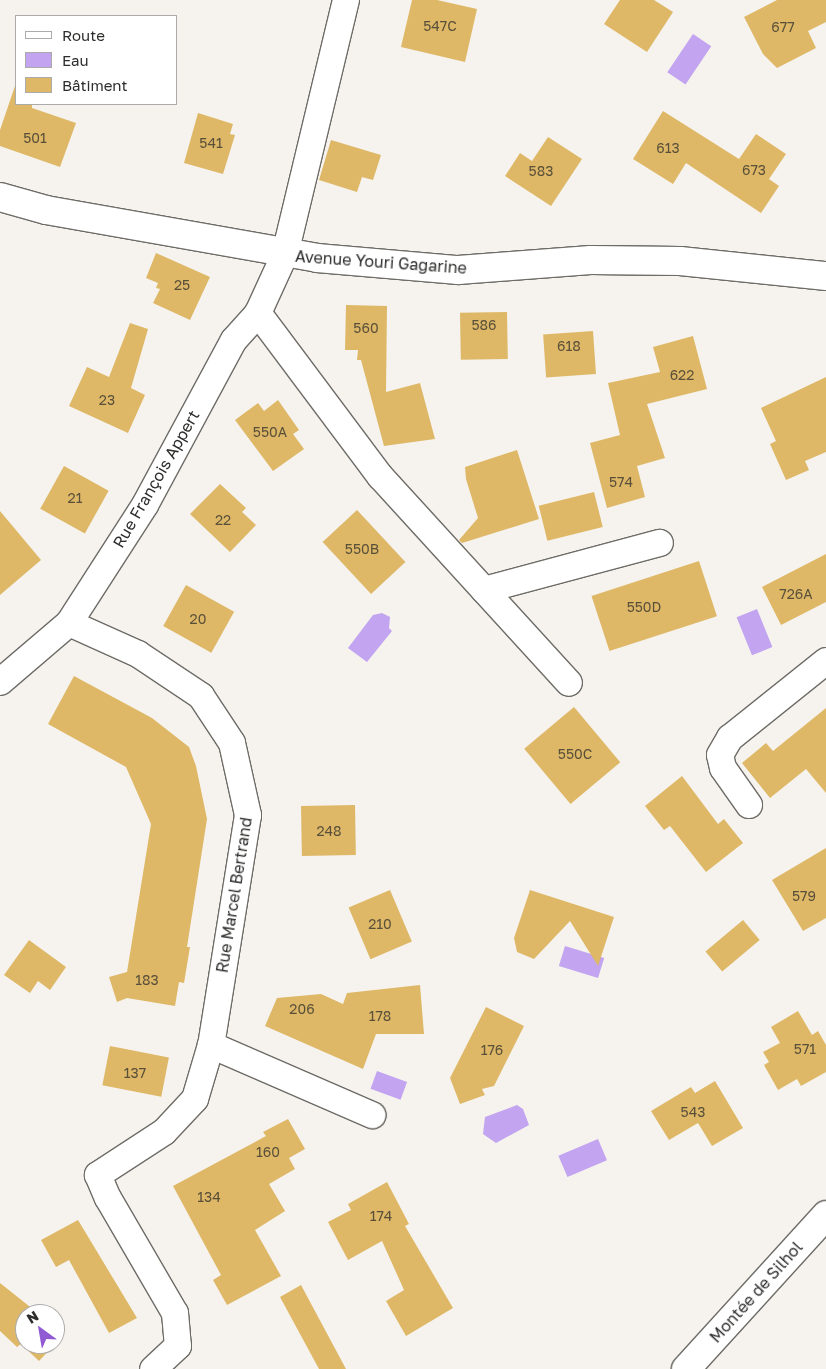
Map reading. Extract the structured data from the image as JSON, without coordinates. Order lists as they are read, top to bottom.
{
  "streets": {
    "street": [
      "Avenue Youri Gagarine",
      "Rue François Appert",
      "Rue Marcel Bertrand",
      "Montée de Silhol"
    ]
  },
  "crossings": [
    ["Avenue Youri Gagarine", "Rue François Appert"],
    ["Rue François Appert", "Rue Marcel Bertrand"]
  ],
  "house_numbers": [
    "547C",
    "677",
    "501",
    "541",
    "613",
    "673",
    "583",
    "25",
    "586",
    "560",
    "618",
    "622",
    "23",
    "550A",
    "574",
    "21",
    "22",
    "550B",
    "726A",
    "550D",
    "20",
    "550C",
    "248",
    "579",
    "210",
    "183",
    "206",
    "178",
    "571",
    "176",
    "137",
    "543",
    "160",
    "134",
    "174"
  ],
  "legend": ["Route", "Eau", "Bâtiment"],
  "north": "top left"
}
